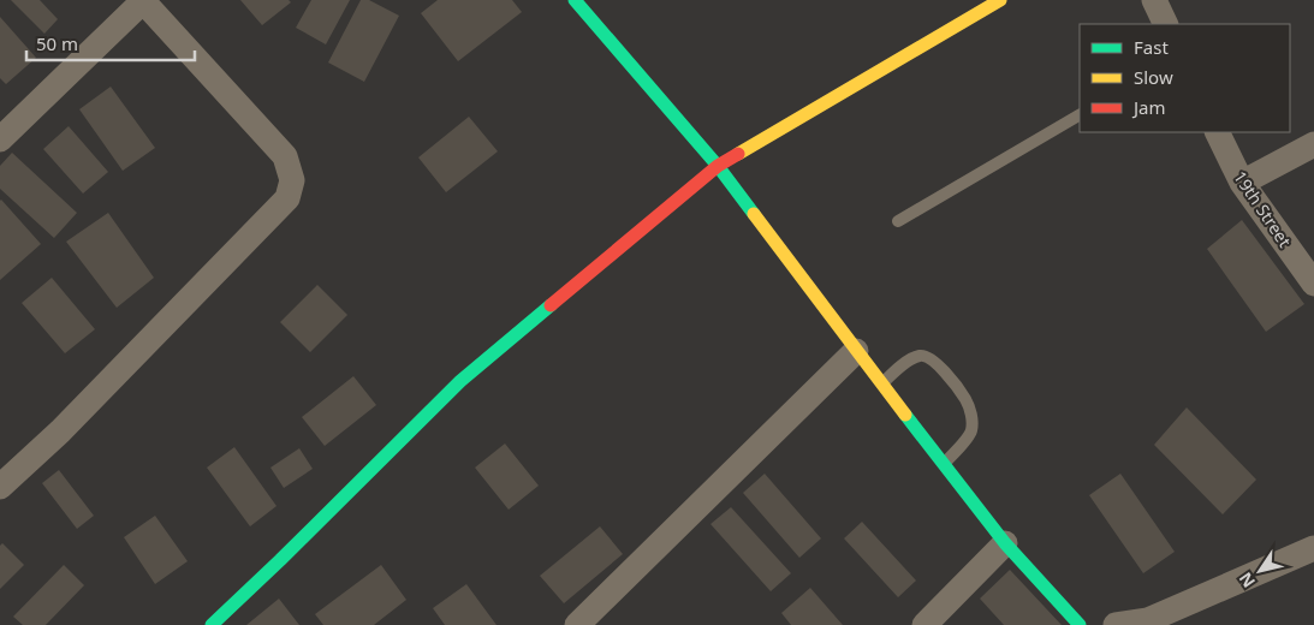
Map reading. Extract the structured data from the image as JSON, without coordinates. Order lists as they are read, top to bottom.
{
  "streets": {
    "street": ["19th Street"]
  },
  "legend": ["Fast", "Slow", "Jam"],
  "scale_bar": "50 m",
  "north": "bottom left"
}
